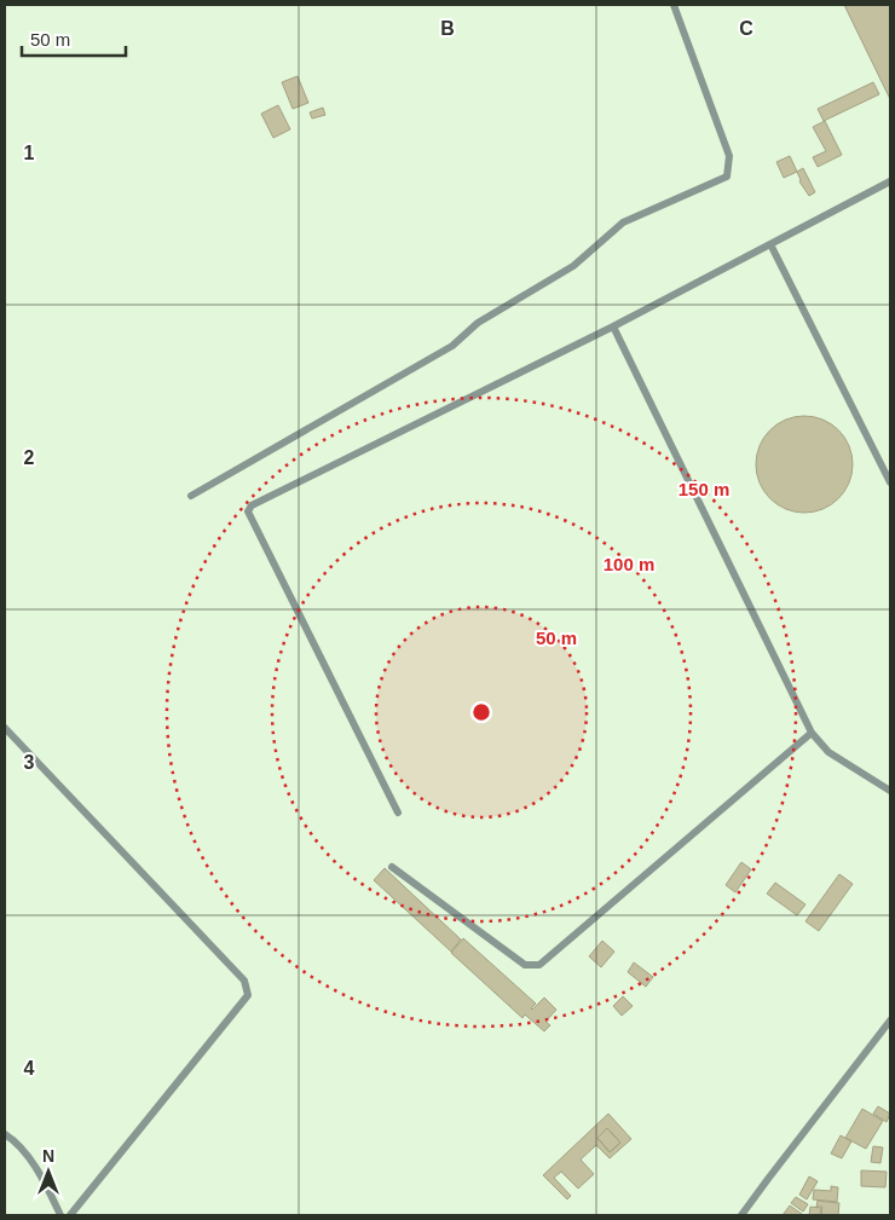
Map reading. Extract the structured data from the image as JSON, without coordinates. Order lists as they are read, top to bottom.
{
  "scale_bar": "50 m",
  "north": "top",
  "grid": {
    "columns": ["B", "C"],
    "rows": [
      "1",
      "2",
      "3",
      "4"
    ]
  },
  "rings": ["150 m", "100 m", "50 m"]
}
